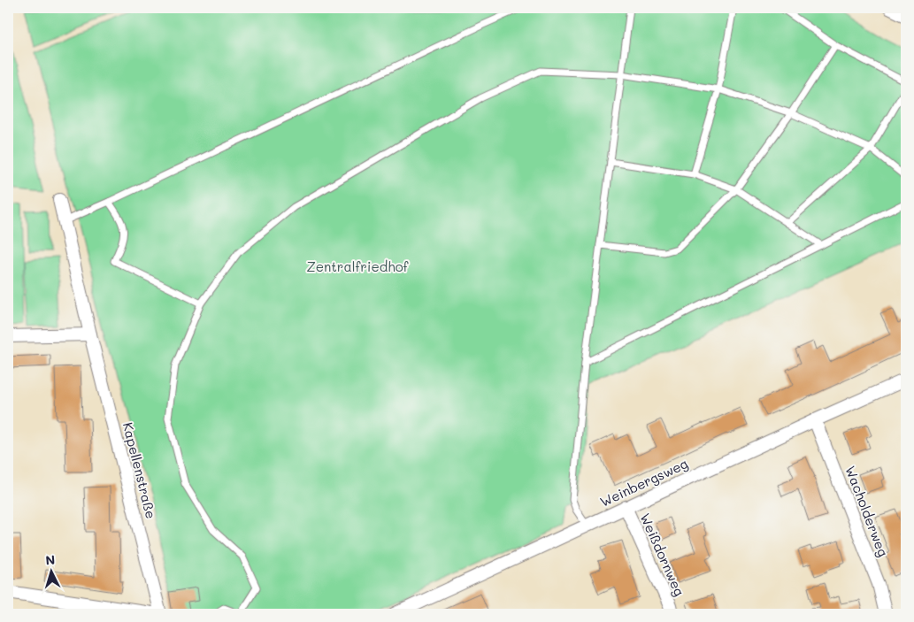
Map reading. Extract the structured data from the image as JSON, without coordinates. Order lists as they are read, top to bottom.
{
  "streets": {
    "street": [
      "Kapellenstraße",
      "Weinbergsweg",
      "Wacholderweg",
      "Weißdornweg"
    ]
  },
  "crossings": [
    ["Weinbergsweg", "Wacholderweg"],
    ["Weinbergsweg", "Weißdornweg"]
  ],
  "parks": ["Zentralfriedhof"],
  "north": "top"
}
